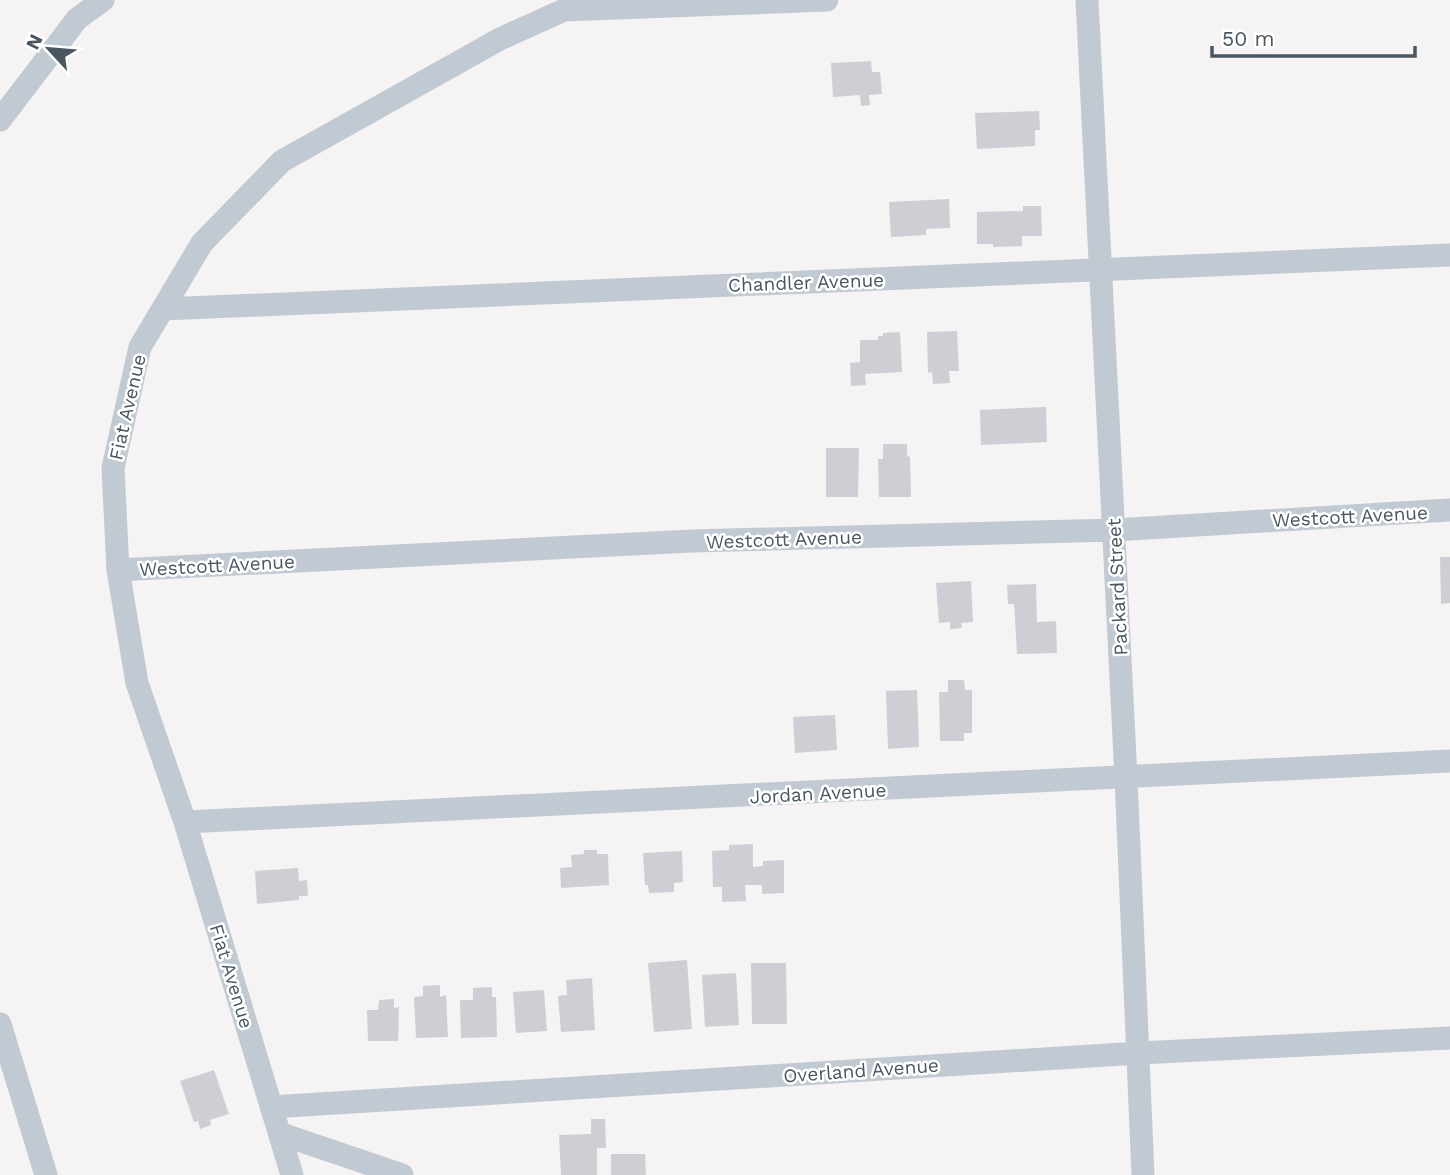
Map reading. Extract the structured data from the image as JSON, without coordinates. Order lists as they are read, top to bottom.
{
  "streets": {
    "street": [
      "Chandler Avenue",
      "Fiat Avenue",
      "Westcott Avenue",
      "Packard Street",
      "Jordan Avenue",
      "Overland Avenue"
    ]
  },
  "crossings": [
    ["Chandler Avenue", "Fiat Avenue"],
    ["Chandler Avenue", "Packard Street"],
    ["Fiat Avenue", "Westcott Avenue"],
    ["Fiat Avenue", "Jordan Avenue"],
    ["Fiat Avenue", "Overland Avenue"],
    ["Westcott Avenue", "Packard Street"],
    ["Packard Street", "Jordan Avenue"],
    ["Packard Street", "Overland Avenue"]
  ],
  "scale_bar": "50 m",
  "north": "top left"
}
